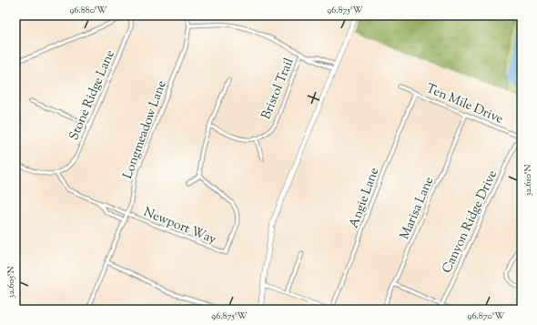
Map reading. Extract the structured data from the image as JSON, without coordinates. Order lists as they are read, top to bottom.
{
  "streets": {
    "street": [
      "Bristol Trail",
      "Stone Ridge Lane",
      "Ten Mile Drive",
      "Longmeadow Lane",
      "Angie Lane",
      "Marisa Lane",
      "Canyon Ridge Drive",
      "Newport Way"
    ]
  },
  "crossings": [
    ["Stone Ridge Lane", "Newport Way"],
    ["Ten Mile Drive", "Angie Lane"],
    ["Ten Mile Drive", "Marisa Lane"],
    ["Ten Mile Drive", "Canyon Ridge Drive"],
    ["Longmeadow Lane", "Newport Way"]
  ],
  "coordinates": [
    "96.880°W",
    "96.875°W",
    "32.610°N",
    "32.605°N",
    "96.870°W"
  ]
}
